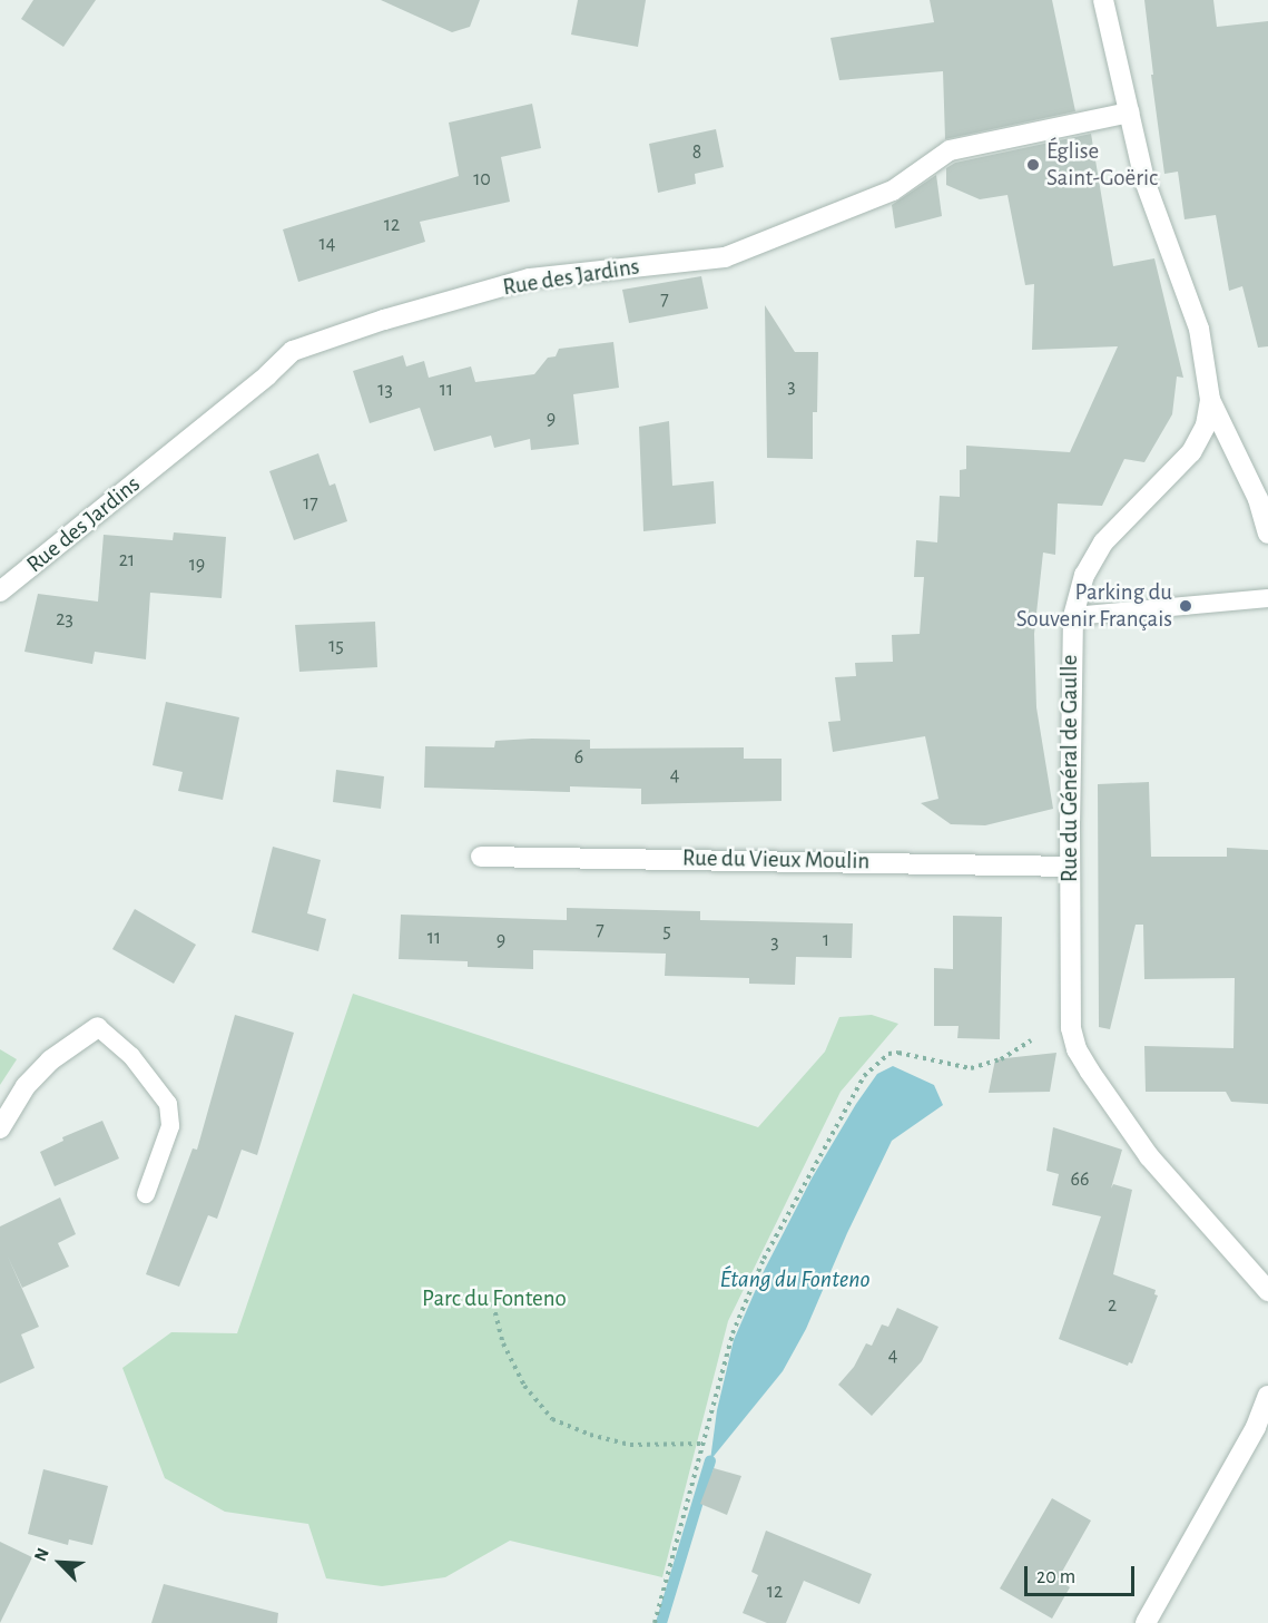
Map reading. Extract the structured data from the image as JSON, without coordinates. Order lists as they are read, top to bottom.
{
  "streets": {
    "street": ["Rue des Jardins", "Rue du Général de Gaulle", "Rue du Vieux Moulin"]
  },
  "crossings": [
    ["Rue des Jardins", "Rue du Général de Gaulle"],
    ["Rue du Général de Gaulle", "Rue du Vieux Moulin"]
  ],
  "water": ["Étang du Fonteno"],
  "parks": ["Parc du Fonteno"],
  "places": ["Église Saint-Goëric", "Parking du Souvenir Français"],
  "house_numbers": [
    "8",
    "10",
    "12",
    "14",
    "7",
    "3",
    "13",
    "11",
    "9",
    "17",
    "21",
    "19",
    "23",
    "15",
    "6",
    "4",
    "7",
    "5",
    "11",
    "9",
    "1",
    "3",
    "66",
    "2",
    "4",
    "12"
  ],
  "scale_bar": "20 m",
  "north": "top left"
}
